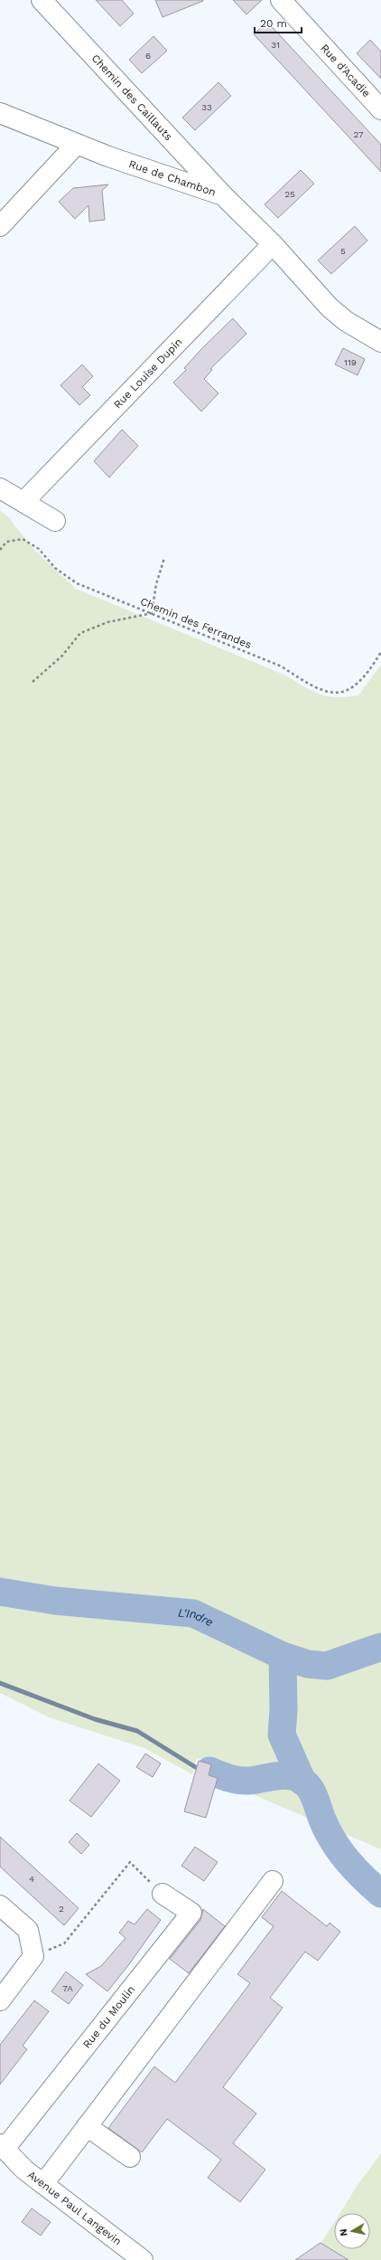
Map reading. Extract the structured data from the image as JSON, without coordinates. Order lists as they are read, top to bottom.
{
  "streets": {
    "street": [
      "Rue d'Acadie",
      "Chemin des Caillauts",
      "Rue de Chambon",
      "Rue Louise Dupin",
      "Rue du Moulin",
      "Avenue Paul Langevin"
    ],
    "path": ["Chemin des Ferrandes"]
  },
  "crossings": [
    ["Chemin des Caillauts", "Rue de Chambon"],
    ["Rue de Chambon", "Rue Louise Dupin"],
    ["Rue du Moulin", "Avenue Paul Langevin"]
  ],
  "water": ["L'Indre"],
  "house_numbers": [
    "31",
    "6",
    "33",
    "27",
    "25",
    "5",
    "119",
    "4",
    "2",
    "7A"
  ],
  "scale_bar": "20 m",
  "north": "left"
}
